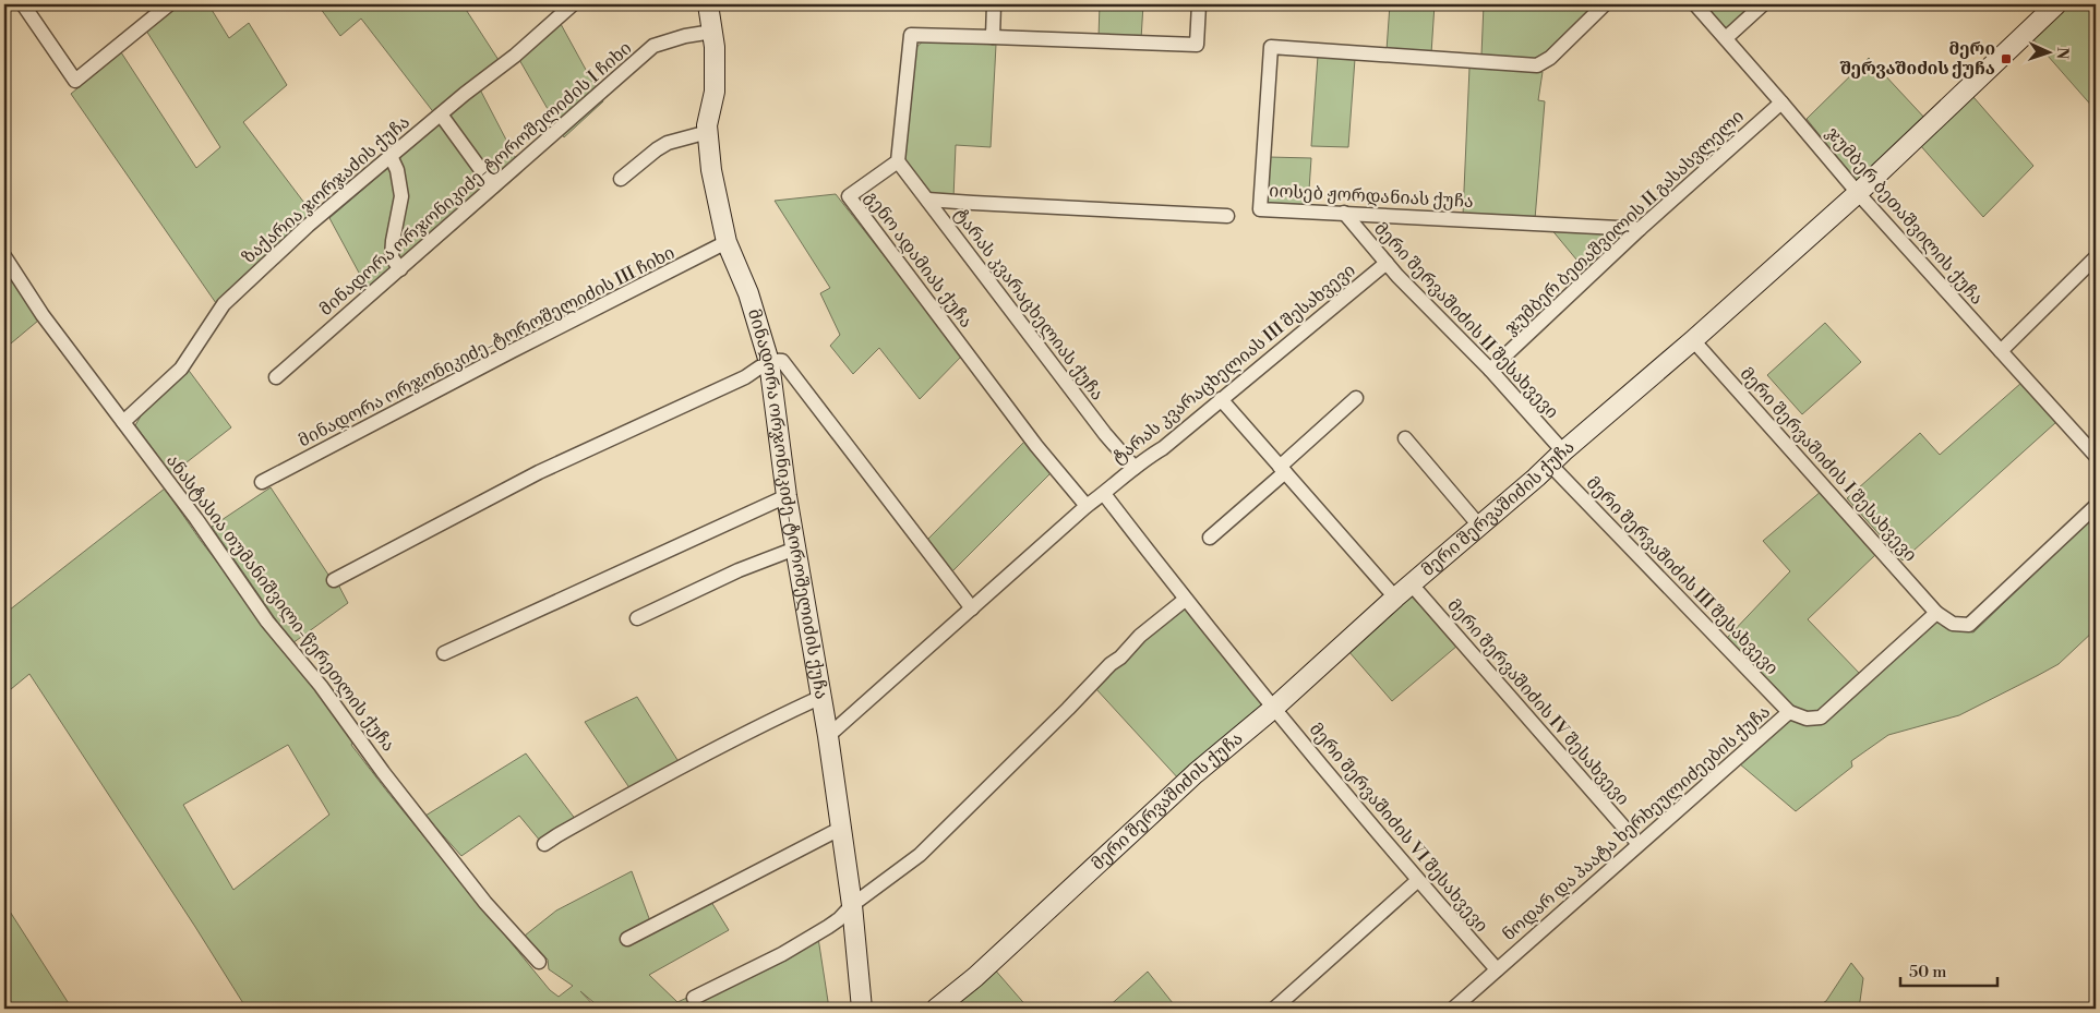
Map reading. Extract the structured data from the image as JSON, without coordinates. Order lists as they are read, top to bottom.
{
  "streets": {
    "street": [
      "მინადორა ორჯონიკიძე-ტოროშელიძის I ჩიხი",
      "ზაქარია ჯორჯაძის ქუჩა",
      "იოსებ ჟორდანიას ქუჩა",
      "ჯუმბერ ბეთაშვილის ქუჩა",
      "ჯუმბერ ბეთაშვილის II გასასვლელი",
      "გენო ადამიას ქუჩა",
      "ტარას კვარაცხელიას ქუჩა",
      "მერი შერვაშიძის II შესახვევი",
      "მინადორა ორჯონიკიძე-ტოროშელიძის III ჩიხი",
      "ტარას კვარაცხელიას III შესახვევი",
      "მერი შერვაშიძის I შესახვევი",
      "მინადორა ორჯონიკიძე-ტოროშელიძის ქუჩა",
      "მერი შერვაშიძის ქუჩა",
      "მერი შერვაშიძის III შესახვევი",
      "ანასტასია თუმანიშვილი-წერეთლის ქუჩა",
      "მერი შერვაშიძის IV შესახვევი",
      "ნოდარ და პაატა ხერხეულიძეების ქუჩა",
      "მერი შერვაშიძის VI შესახვევი"
    ]
  },
  "crossings": [
    ["მინადორა ორჯონიკიძე-ტოროშელიძის I ჩიხი", "მინადორა ორჯონიკიძე-ტოროშელიძის ქუჩა"],
    ["ზაქარია ჯორჯაძის ქუჩა", "ანასტასია თუმანიშვილი-წერეთლის ქუჩა"],
    ["იოსებ ჟორდანიას ქუჩა", "ჯუმბერ ბეთაშვილის II გასასვლელი"],
    ["იოსებ ჟორდანიას ქუჩა", "მერი შერვაშიძის II შესახვევი"],
    ["ჯუმბერ ბეთაშვილის ქუჩა", "ჯუმბერ ბეთაშვილის II გასასვლელი"],
    ["ჯუმბერ ბეთაშვილის ქუჩა", "მერი შერვაშიძის ქუჩა"],
    ["ჯუმბერ ბეთაშვილის II გასასვლელი", "მერი შერვაშიძის II შესახვევი"],
    ["გენო ადამიას ქუჩა", "ტარას კვარაცხელიას ქუჩა"],
    ["ტარას კვარაცხელიას ქუჩა", "ტარას კვარაცხელიას III შესახვევი"],
    ["მერი შერვაშიძის II შესახვევი", "ტარას კვარაცხელიას III შესახვევი"],
    ["მერი შერვაშიძის II შესახვევი", "მერი შერვაშიძის ქუჩა"],
    ["მერი შერვაშიძის II შესახვევი", "მერი შერვაშიძის III შესახვევი"],
    ["მინადორა ორჯონიკიძე-ტოროშელიძის III ჩიხი", "მინადორა ორჯონიკიძე-ტოროშელიძის ქუჩა"],
    ["ტარას კვარაცხელიას III შესახვევი", "მერი შერვაშიძის VI შესახვევი"],
    ["მერი შერვაშიძის I შესახვევი", "მერი შერვაშიძის ქუჩა"],
    ["მერი შერვაშიძის I შესახვევი", "ნოდარ და პაატა ხერხეულიძეების ქუჩა"],
    ["მერი შერვაშიძის ქუჩა", "მერი შერვაშიძის III შესახვევი"],
    ["მერი შერვაშიძის ქუჩა", "მერი შერვაშიძის IV შესახვევი"],
    ["მერი შერვაშიძის ქუჩა", "მერი შერვაშიძის VI შესახვევი"],
    ["მერი შერვაშიძის III შესახვევი", "ნოდარ და პაატა ხერხეულიძეების ქუჩა"],
    ["მერი შერვაშიძის IV შესახვევი", "ნოდარ და პაატა ხერხეულიძეების ქუჩა"],
    ["ნოდარ და პაატა ხერხეულიძეების ქუჩა", "მერი შერვაშიძის VI შესახვევი"]
  ],
  "places": {
    "transit": ["მერი შერვაშიძის ქუჩა"]
  },
  "scale_bar": "50 m",
  "north": "right"
}
